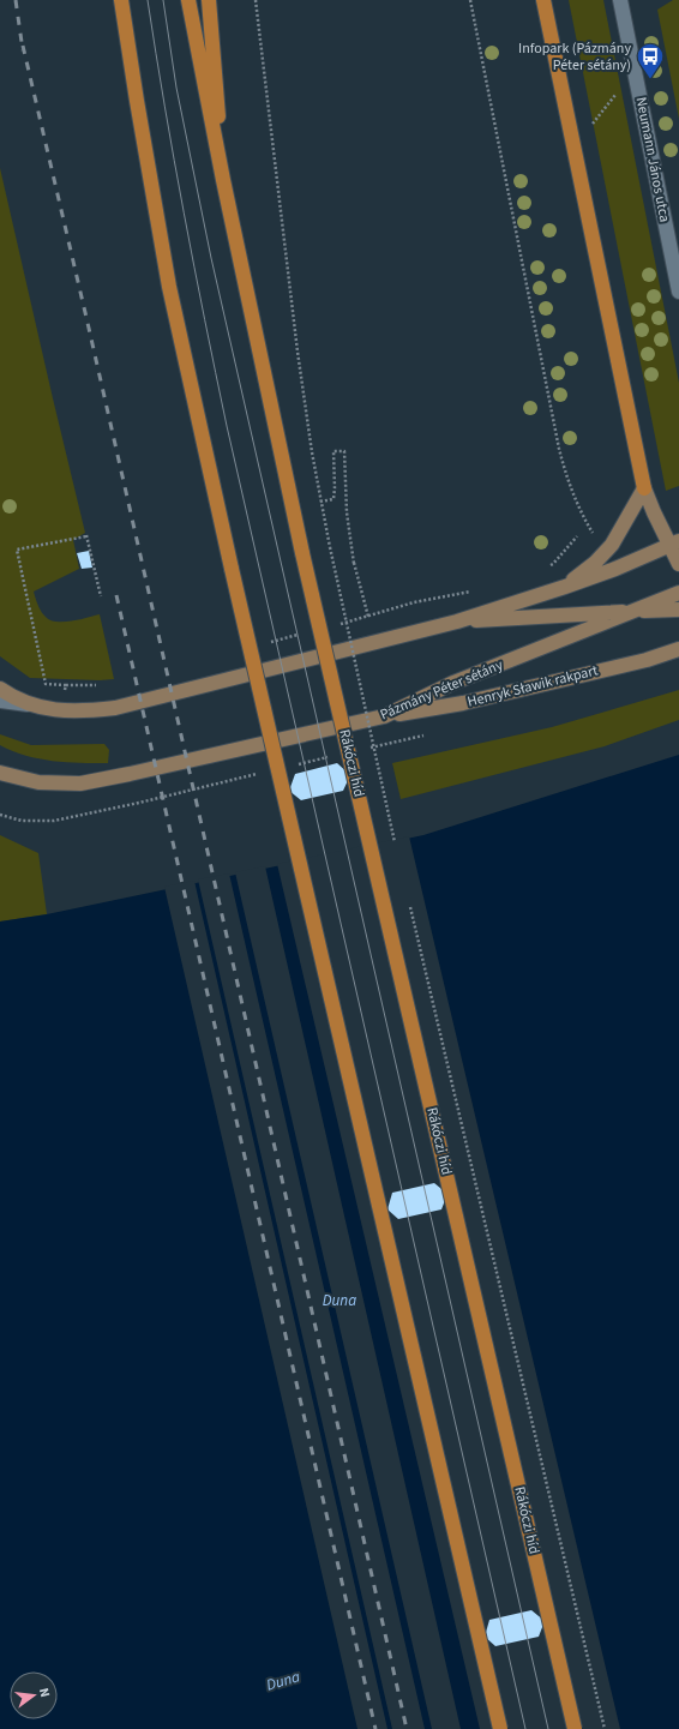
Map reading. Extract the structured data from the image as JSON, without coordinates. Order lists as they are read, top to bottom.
{
  "streets": {
    "main road": ["Henryk Sławik rakpart", "Pázmány Péter sétány", "Rákóczi híd"],
    "street": ["Neumann János utca"]
  },
  "crossings": [
    ["Henryk Sławik rakpart", "Pázmány Péter sétány"]
  ],
  "water": ["Duna"],
  "places": {
    "bus stop": ["Infopark (Pázmány Péter sétány)"]
  },
  "north": "right"
}
